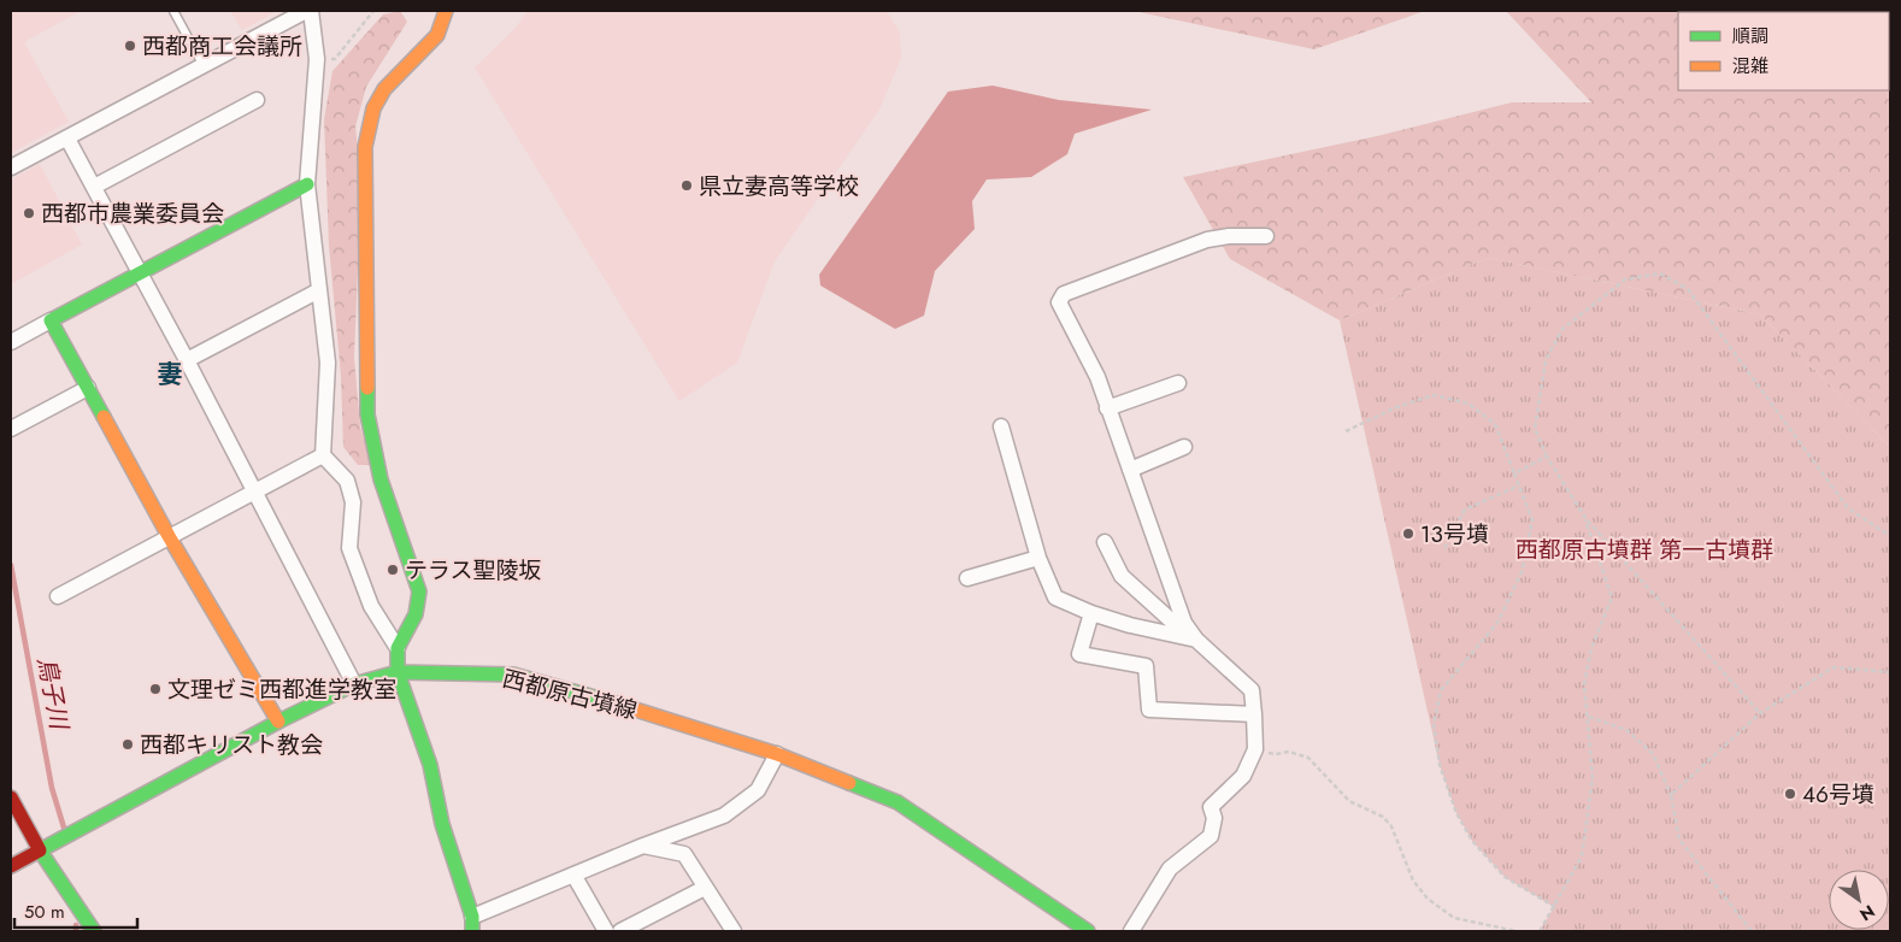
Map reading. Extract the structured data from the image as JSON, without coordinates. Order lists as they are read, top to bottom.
{
  "streets": {
    "street": ["西都原古墳線"]
  },
  "districts": ["妻"],
  "water": ["鳥子川"],
  "parks": ["西都原古墳群 第一古墳群"],
  "places": [
    "西都商工会議所",
    "県立妻高等学校",
    "西都市農業委員会",
    "13号墳",
    "テラス聖陵坂",
    "文理ゼミ西都進学教室",
    "西都キリスト教会",
    "46号墳"
  ],
  "legend": ["順調", "混雑"],
  "scale_bar": "50 m",
  "north": "bottom right"
}
